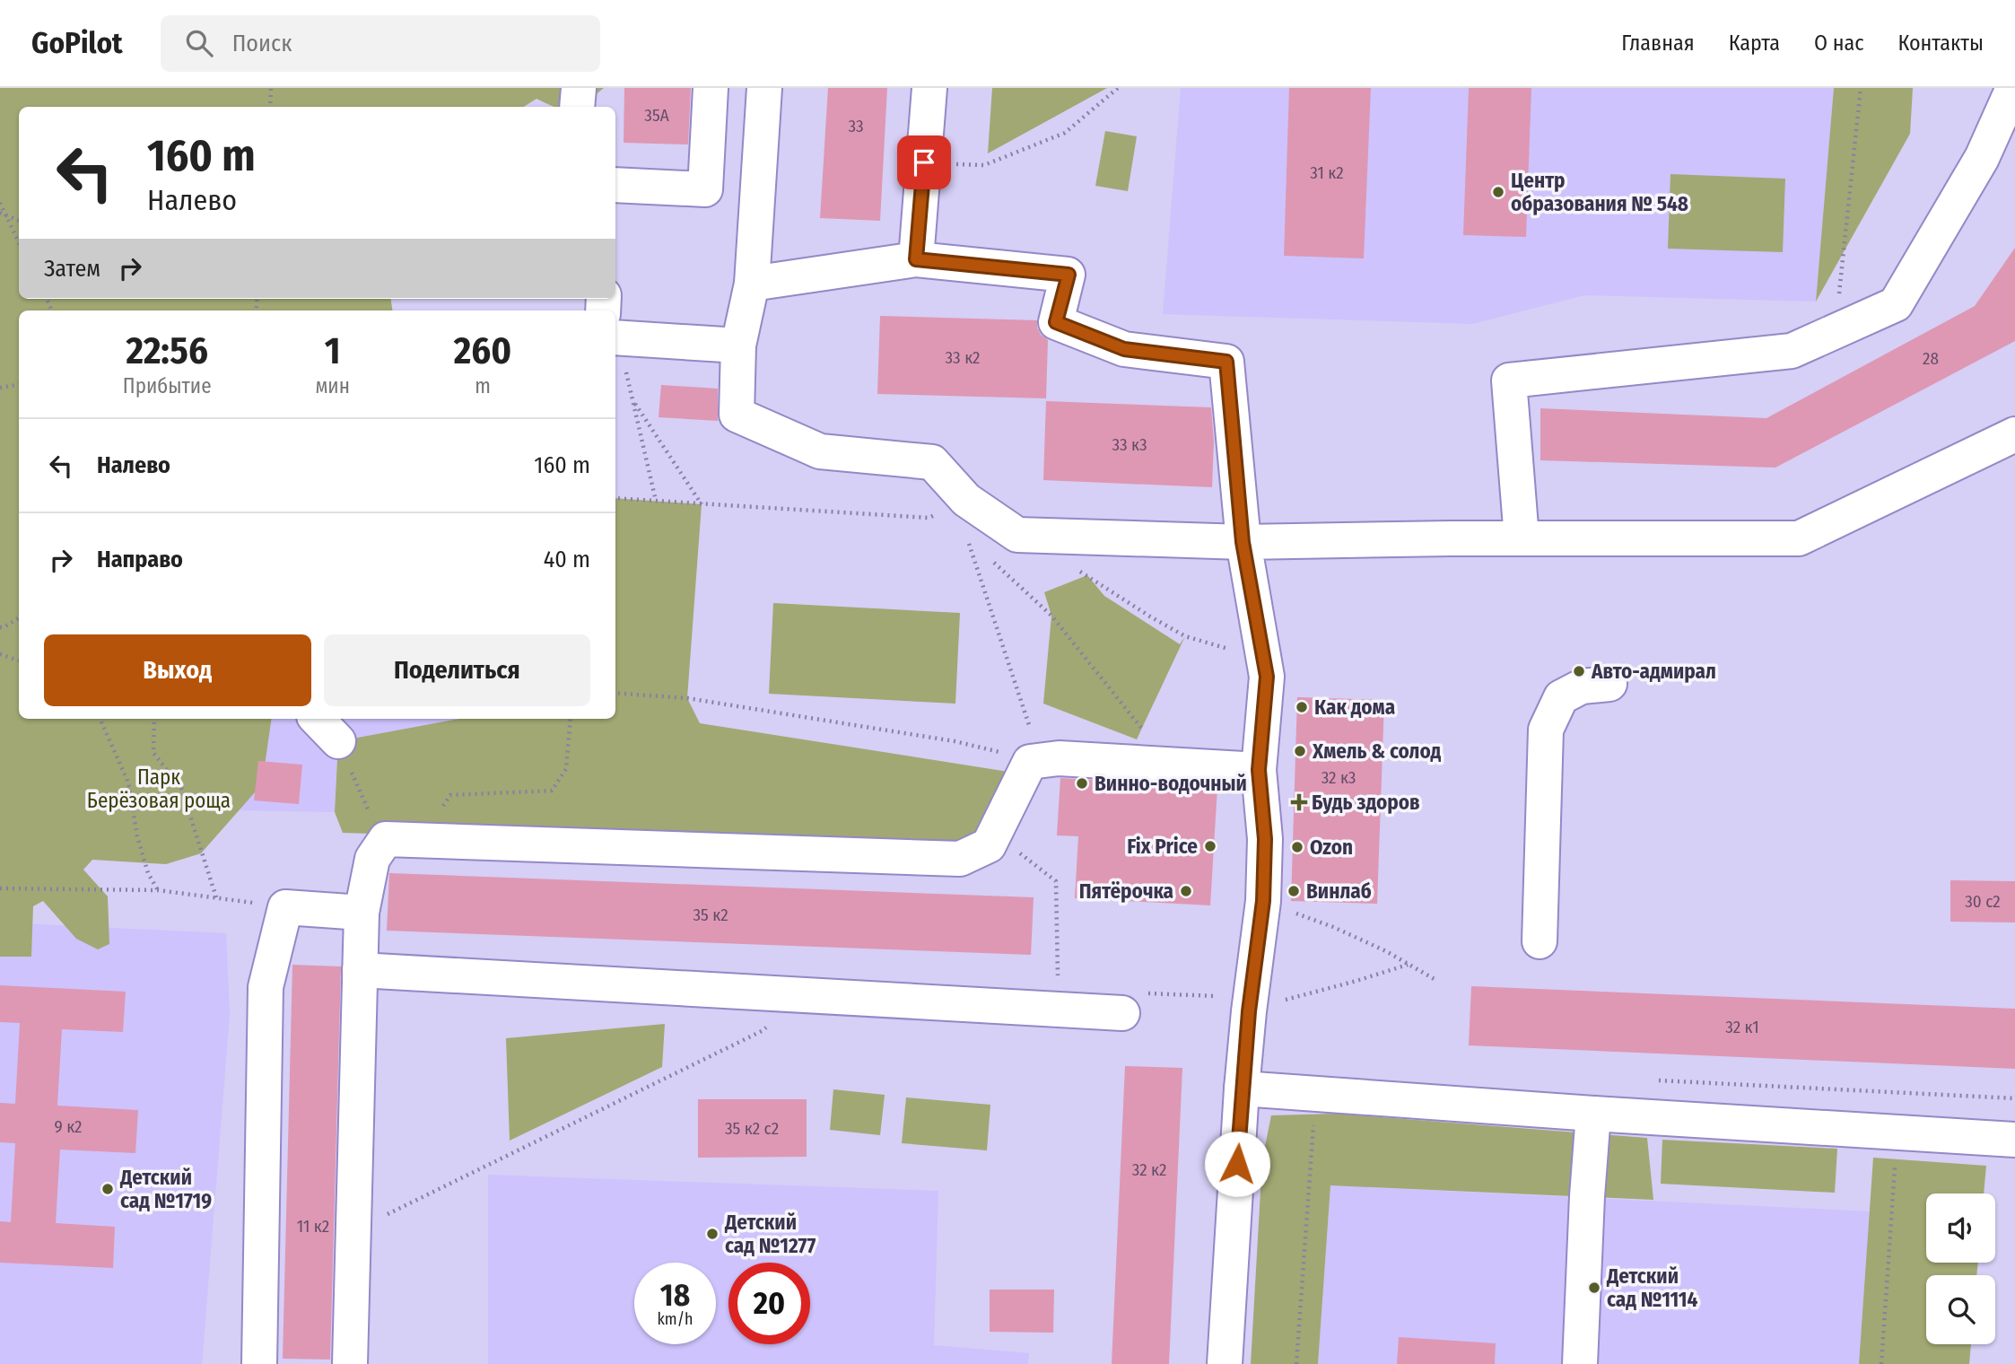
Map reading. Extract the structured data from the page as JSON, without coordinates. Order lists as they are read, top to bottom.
{
  "parks": ["Парк Берёзовая роща"],
  "places": {
    "other": [
      "Центр образования № 548",
      "Авто-адмирал",
      "Как дома",
      "Хмель & солод",
      "Винно-водочный",
      "Fix Price",
      "Ozon",
      "Пятёрочка",
      "Винлаб",
      "Детский сад №1719",
      "Детский сад №1277",
      "Детский сад №1114"
    ],
    "health": ["Будь здоров"]
  },
  "house_numbers": [
    "35А",
    "33",
    "31 к2",
    "33 к2",
    "28",
    "33 к3",
    "32 к3",
    "30 с2",
    "35 к2",
    "32 к1",
    "9 к2",
    "35 к2 с2",
    "32 к2",
    "11 к2"
  ],
  "page": {
    "header": "GoPilot",
    "search": "Поиск",
    "nav": [
      "Главная",
      "Карта",
      "О нас",
      "Контакты"
    ],
    "turn": ["160 m", "Налево"],
    "then": "Затем",
    "eta": [
      "22:56",
      "Прибытие",
      "1",
      "мин",
      "260",
      "m"
    ],
    "list": [
      {
        "name": "Налево",
        "value": "160 m"
      },
      {
        "name": "Направо",
        "value": "40 m"
      }
    ],
    "buttons": ["Выход", "Поделиться"],
    "speed": "18 km/h",
    "limit": "20"
  }
}
